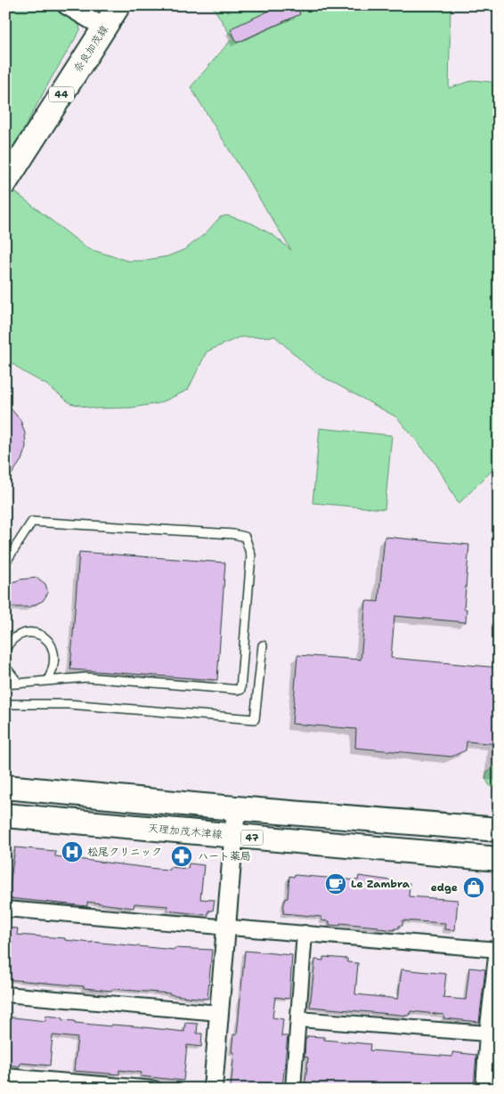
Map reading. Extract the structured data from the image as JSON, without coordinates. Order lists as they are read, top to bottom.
{
  "streets": {
    "main road": [
      "奈良加茂線",
      "44",
      "天理加茂木津線",
      "47"
    ]
  },
  "places": {
    "hospital": ["松尾クリニック"],
    "pharmacy": ["ハート薬局"],
    "cafe": ["Le Zambra"],
    "shop": ["edge"]
  }
}
